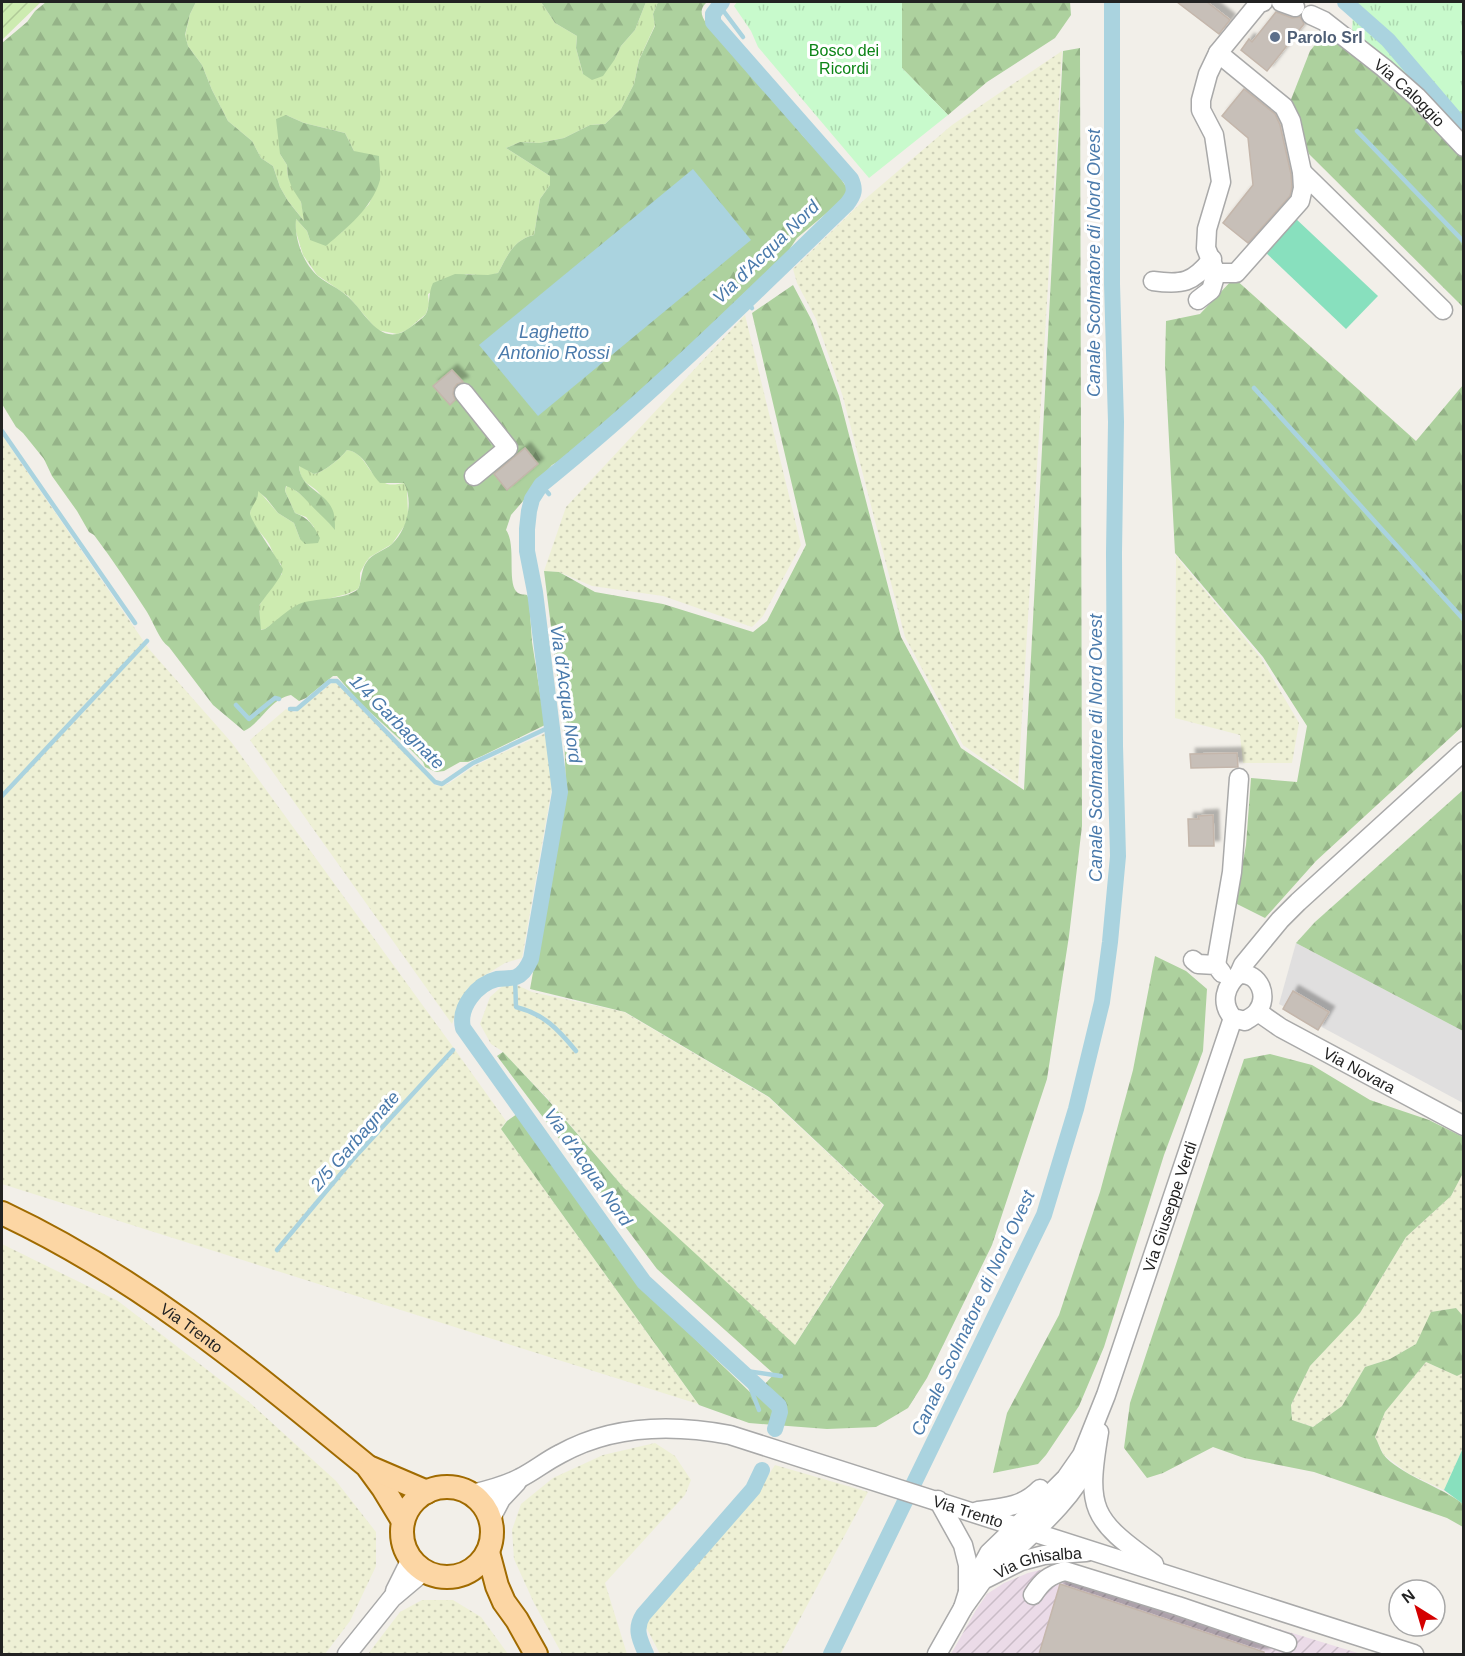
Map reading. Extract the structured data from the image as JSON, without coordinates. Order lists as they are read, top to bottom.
{
  "streets": {
    "main road": ["Via Trento"],
    "street": [
      "Via Caloggio",
      "Via Novara",
      "Via Giuseppe Verdi",
      "Via Ghisalba"
    ]
  },
  "crossings": [
    ["Via Novara", "Via Giuseppe Verdi"],
    ["Via Giuseppe Verdi", "Via Trento"],
    ["Via Giuseppe Verdi", "Via Ghisalba"],
    ["Via Trento", "Via Ghisalba"]
  ],
  "water": [
    "Via d'Acqua Nord",
    "Canale Scolmatore di Nord Ovest",
    "Laghetto Antonio Rossi",
    "1/4 Garbagnate",
    "2/5 Garbagnate"
  ],
  "parks": ["Bosco dei Ricordi"],
  "places": ["Parolo Srl"],
  "north": "top left"
}
